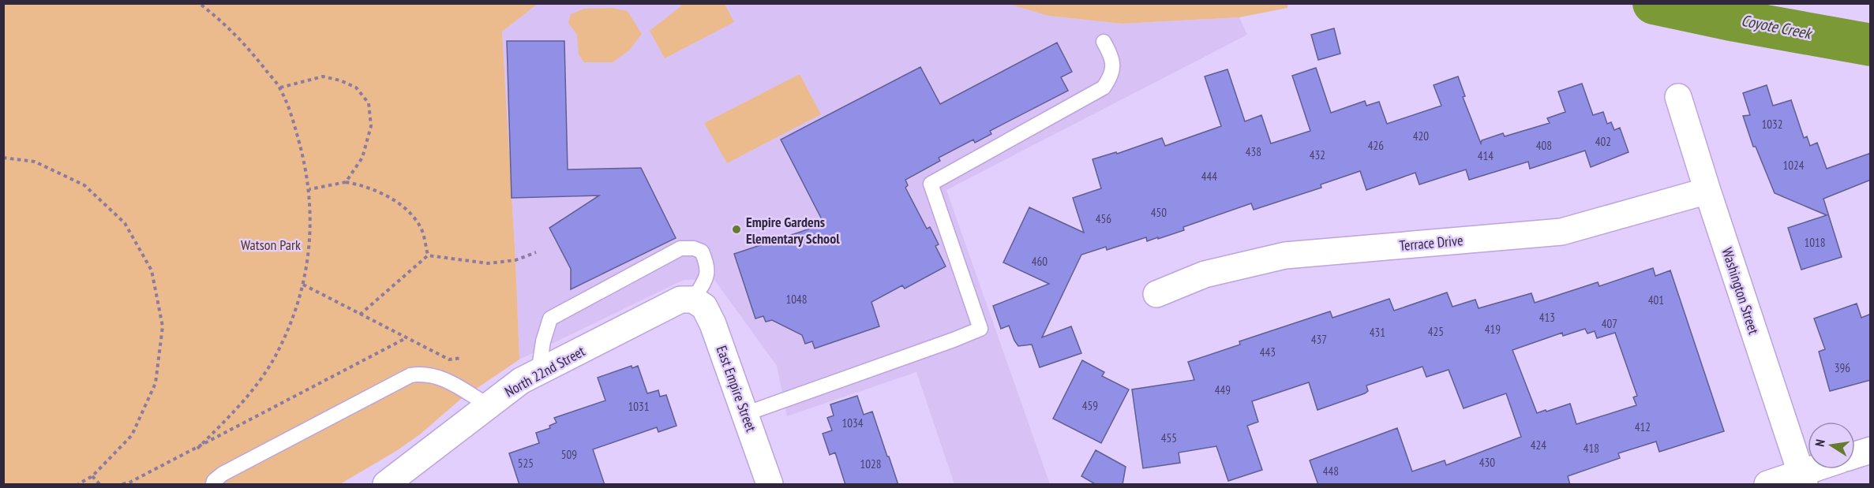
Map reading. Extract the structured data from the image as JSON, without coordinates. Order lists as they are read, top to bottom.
{
  "streets": {
    "street": [
      "Terrace Drive",
      "Washington Street",
      "North 22nd Street",
      "East Empire Street"
    ]
  },
  "crossings": [
    ["Terrace Drive", "Washington Street"],
    ["North 22nd Street", "East Empire Street"]
  ],
  "water": ["Coyote Creek"],
  "parks": ["Watson Park"],
  "places": ["Empire Gardens Elementary School"],
  "house_numbers": [
    "1032",
    "420",
    "402",
    "426",
    "408",
    "438",
    "432",
    "414",
    "1024",
    "444",
    "450",
    "456",
    "1018",
    "460",
    "1048",
    "401",
    "413",
    "407",
    "419",
    "425",
    "431",
    "437",
    "443",
    "396",
    "449",
    "459",
    "1031",
    "1034",
    "412",
    "455",
    "424",
    "418",
    "509",
    "430",
    "525",
    "1028",
    "448"
  ],
  "north": "left"
}
